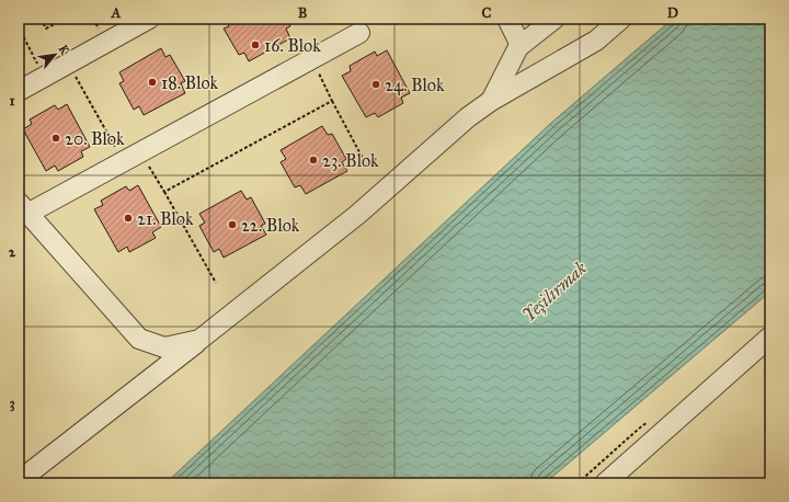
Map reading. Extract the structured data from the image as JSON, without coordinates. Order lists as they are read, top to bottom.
{
  "water": ["Yeşilırmak"],
  "places": [
    "16. Blok",
    "18. Blok",
    "24. Blok",
    "20. Blok",
    "23. Blok",
    "21. Blok",
    "22. Blok"
  ],
  "north": "top right",
  "grid": {
    "columns": [
      "A",
      "B",
      "C",
      "D"
    ],
    "rows": ["1", "2", "3"]
  }
}
